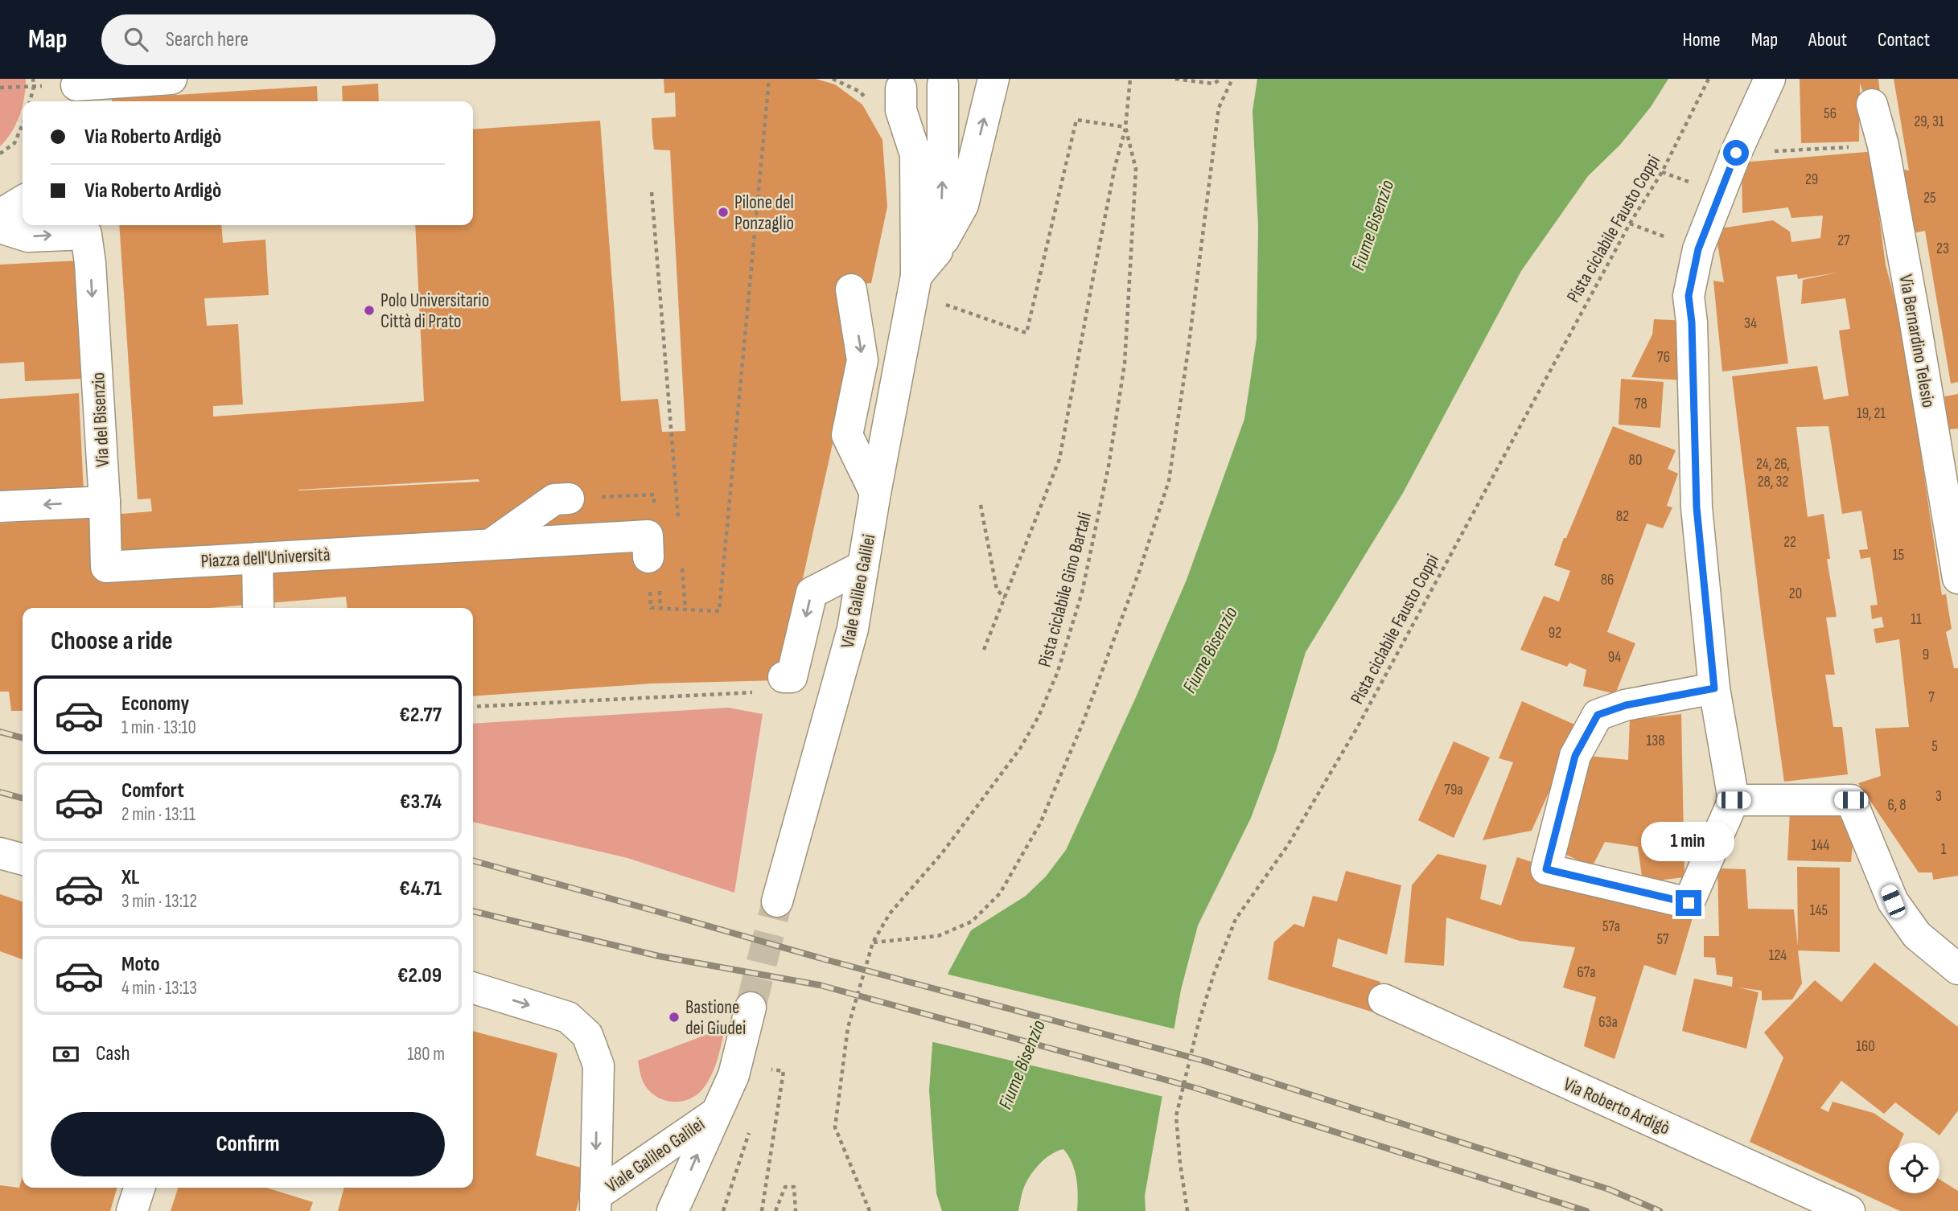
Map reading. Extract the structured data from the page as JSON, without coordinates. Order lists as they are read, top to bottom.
{
  "streets": {
    "street": [
      "Via Bernardino Telesio",
      "Via del Bisenzio",
      "Piazza dell'Università",
      "Viale Galileo Galilei",
      "Via Roberto Ardigò"
    ],
    "path": ["Pista ciclabile Fausto Coppi", "Pista ciclabile Gino Bartali"]
  },
  "crossings": [
    ["Via del Bisenzio", "Piazza dell'Università"]
  ],
  "one_way": ["Via del Bisenzio"],
  "water": ["Fiume Bisenzio"],
  "places": ["Pilone del Ponzaglio", "Polo Universitario Città di Prato", "Bastione dei Giudei"],
  "house_numbers": [
    "56",
    "29, 31",
    "29",
    "25",
    "27",
    "23",
    "34",
    "76",
    "78",
    "19, 21",
    "80",
    "24, 26, 28, 32",
    "82",
    "22",
    "15",
    "86",
    "20",
    "11",
    "92",
    "9",
    "94",
    "7",
    "138",
    "5",
    "79a",
    "3",
    "6, 8",
    "144",
    "1",
    "145",
    "57a",
    "57",
    "124",
    "67a",
    "63a",
    "160"
  ],
  "page": {
    "header": "Map",
    "search": "Search here",
    "nav": [
      "Home",
      "Map",
      "About",
      "Contact"
    ],
    "banner": ["Via Roberto Ardigò", "Via Roberto Ardigò"],
    "heading": "Choose a ride",
    "list": [
      {
        "name": "Economy",
        "note": "1 min · 13:10",
        "value": "€2.77"
      },
      {
        "name": "Comfort",
        "note": "2 min · 13:11",
        "value": "€3.74"
      },
      {
        "name": "XL",
        "note": "3 min · 13:12",
        "value": "€4.71"
      },
      {
        "name": "Moto",
        "note": "4 min · 13:13",
        "value": "€2.09"
      }
    ],
    "bubble": "1 min",
    "pay": ["Cash", "180 m"],
    "buttons": "Confirm"
  }
}
